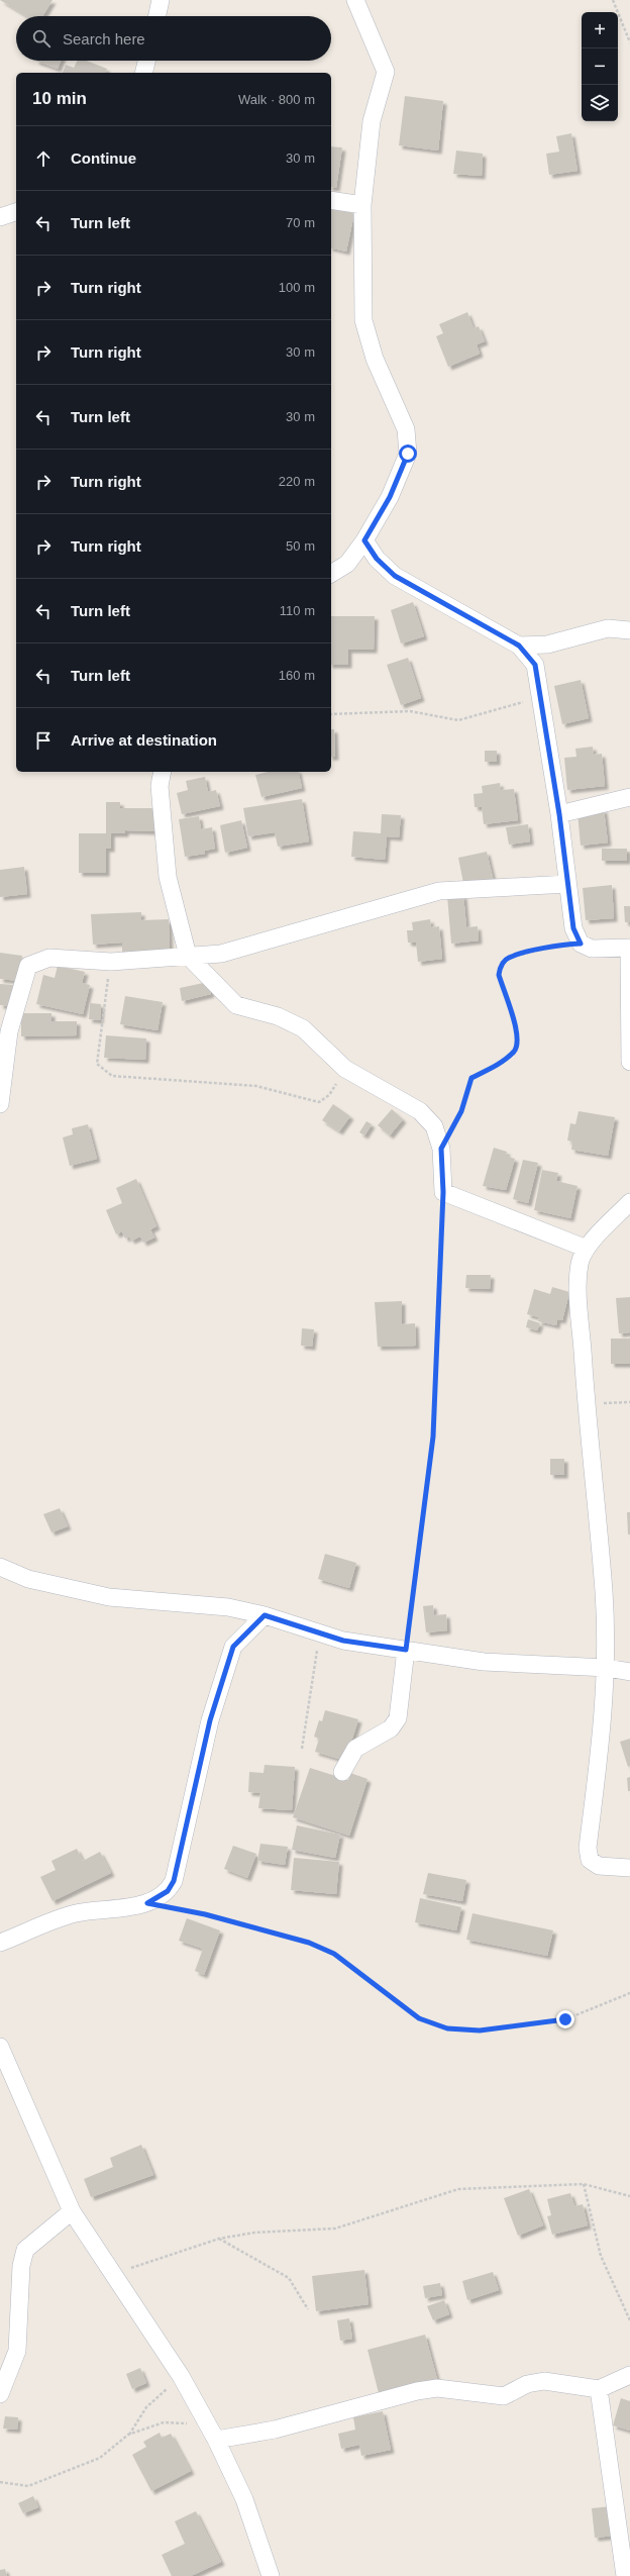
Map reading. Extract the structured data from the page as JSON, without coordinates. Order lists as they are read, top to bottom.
{
  "page": {
    "map_buttons": ["+", "−"],
    "search": "Search here",
    "heading": ["10 min", "Walk · 800 m"],
    "list": [
      ["Continue", "30 m"],
      ["Turn left", "70 m"],
      ["Turn right", "100 m"],
      ["Turn right", "30 m"],
      ["Turn left", "30 m"],
      ["Turn right", "220 m"],
      ["Turn right", "50 m"],
      ["Turn left", "110 m"],
      ["Turn left", "160 m"],
      "Arrive at destination"
    ]
  }
}
